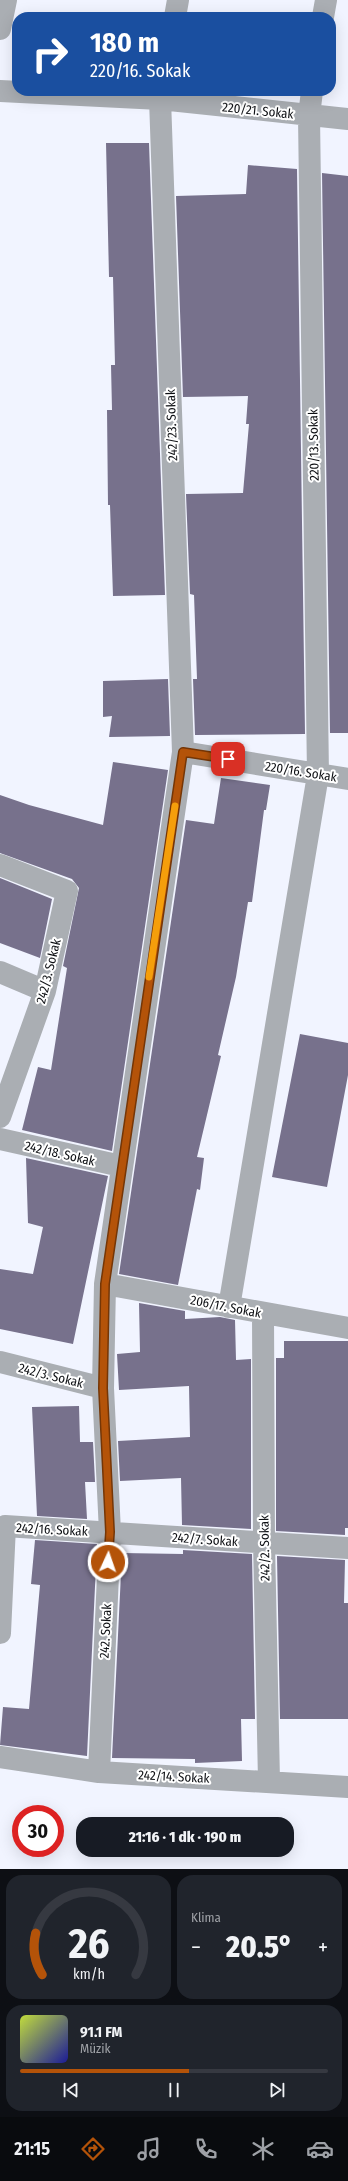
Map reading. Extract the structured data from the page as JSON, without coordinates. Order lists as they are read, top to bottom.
{
  "streets": {
    "street": [
      "220/21. Sokak",
      "242/23. Sokak",
      "220/13. Sokak",
      "220/16. Sokak",
      "242/3. Sokak",
      "242/18. Sokak",
      "206/17. Sokak",
      "242/16. Sokak",
      "242/7. Sokak",
      "242/2. Sokak",
      "242. Sokak",
      "242/14. Sokak"
    ]
  },
  "crossings": [
    ["220/21. Sokak", "220/13. Sokak"],
    ["242/23. Sokak", "220/16. Sokak"],
    ["242/23. Sokak", "242. Sokak"],
    ["220/13. Sokak", "220/16. Sokak"],
    ["220/13. Sokak", "206/17. Sokak"],
    ["220/16. Sokak", "242. Sokak"],
    ["242/3. Sokak", "242. Sokak"],
    ["242/18. Sokak", "242. Sokak"],
    ["206/17. Sokak", "242/2. Sokak"],
    ["206/17. Sokak", "242. Sokak"],
    ["242/16. Sokak", "242/7. Sokak"],
    ["242/16. Sokak", "242. Sokak"],
    ["242/7. Sokak", "242/2. Sokak"],
    ["242/7. Sokak", "242. Sokak"],
    ["242/2. Sokak", "242/14. Sokak"],
    ["242. Sokak", "242/14. Sokak"]
  ],
  "page": {
    "turn": ["180 m", "220/16. Sokak"],
    "limit": "30",
    "trip": "21:16 · 1 dk · 190 m",
    "tile": "Klima",
    "heat": ["−", "20.5°", "+"],
    "song": ["91.1 FM", "Müzik"],
    "tabs": "21:15",
    "gauge": ["26", "km/h"]
  }
}
